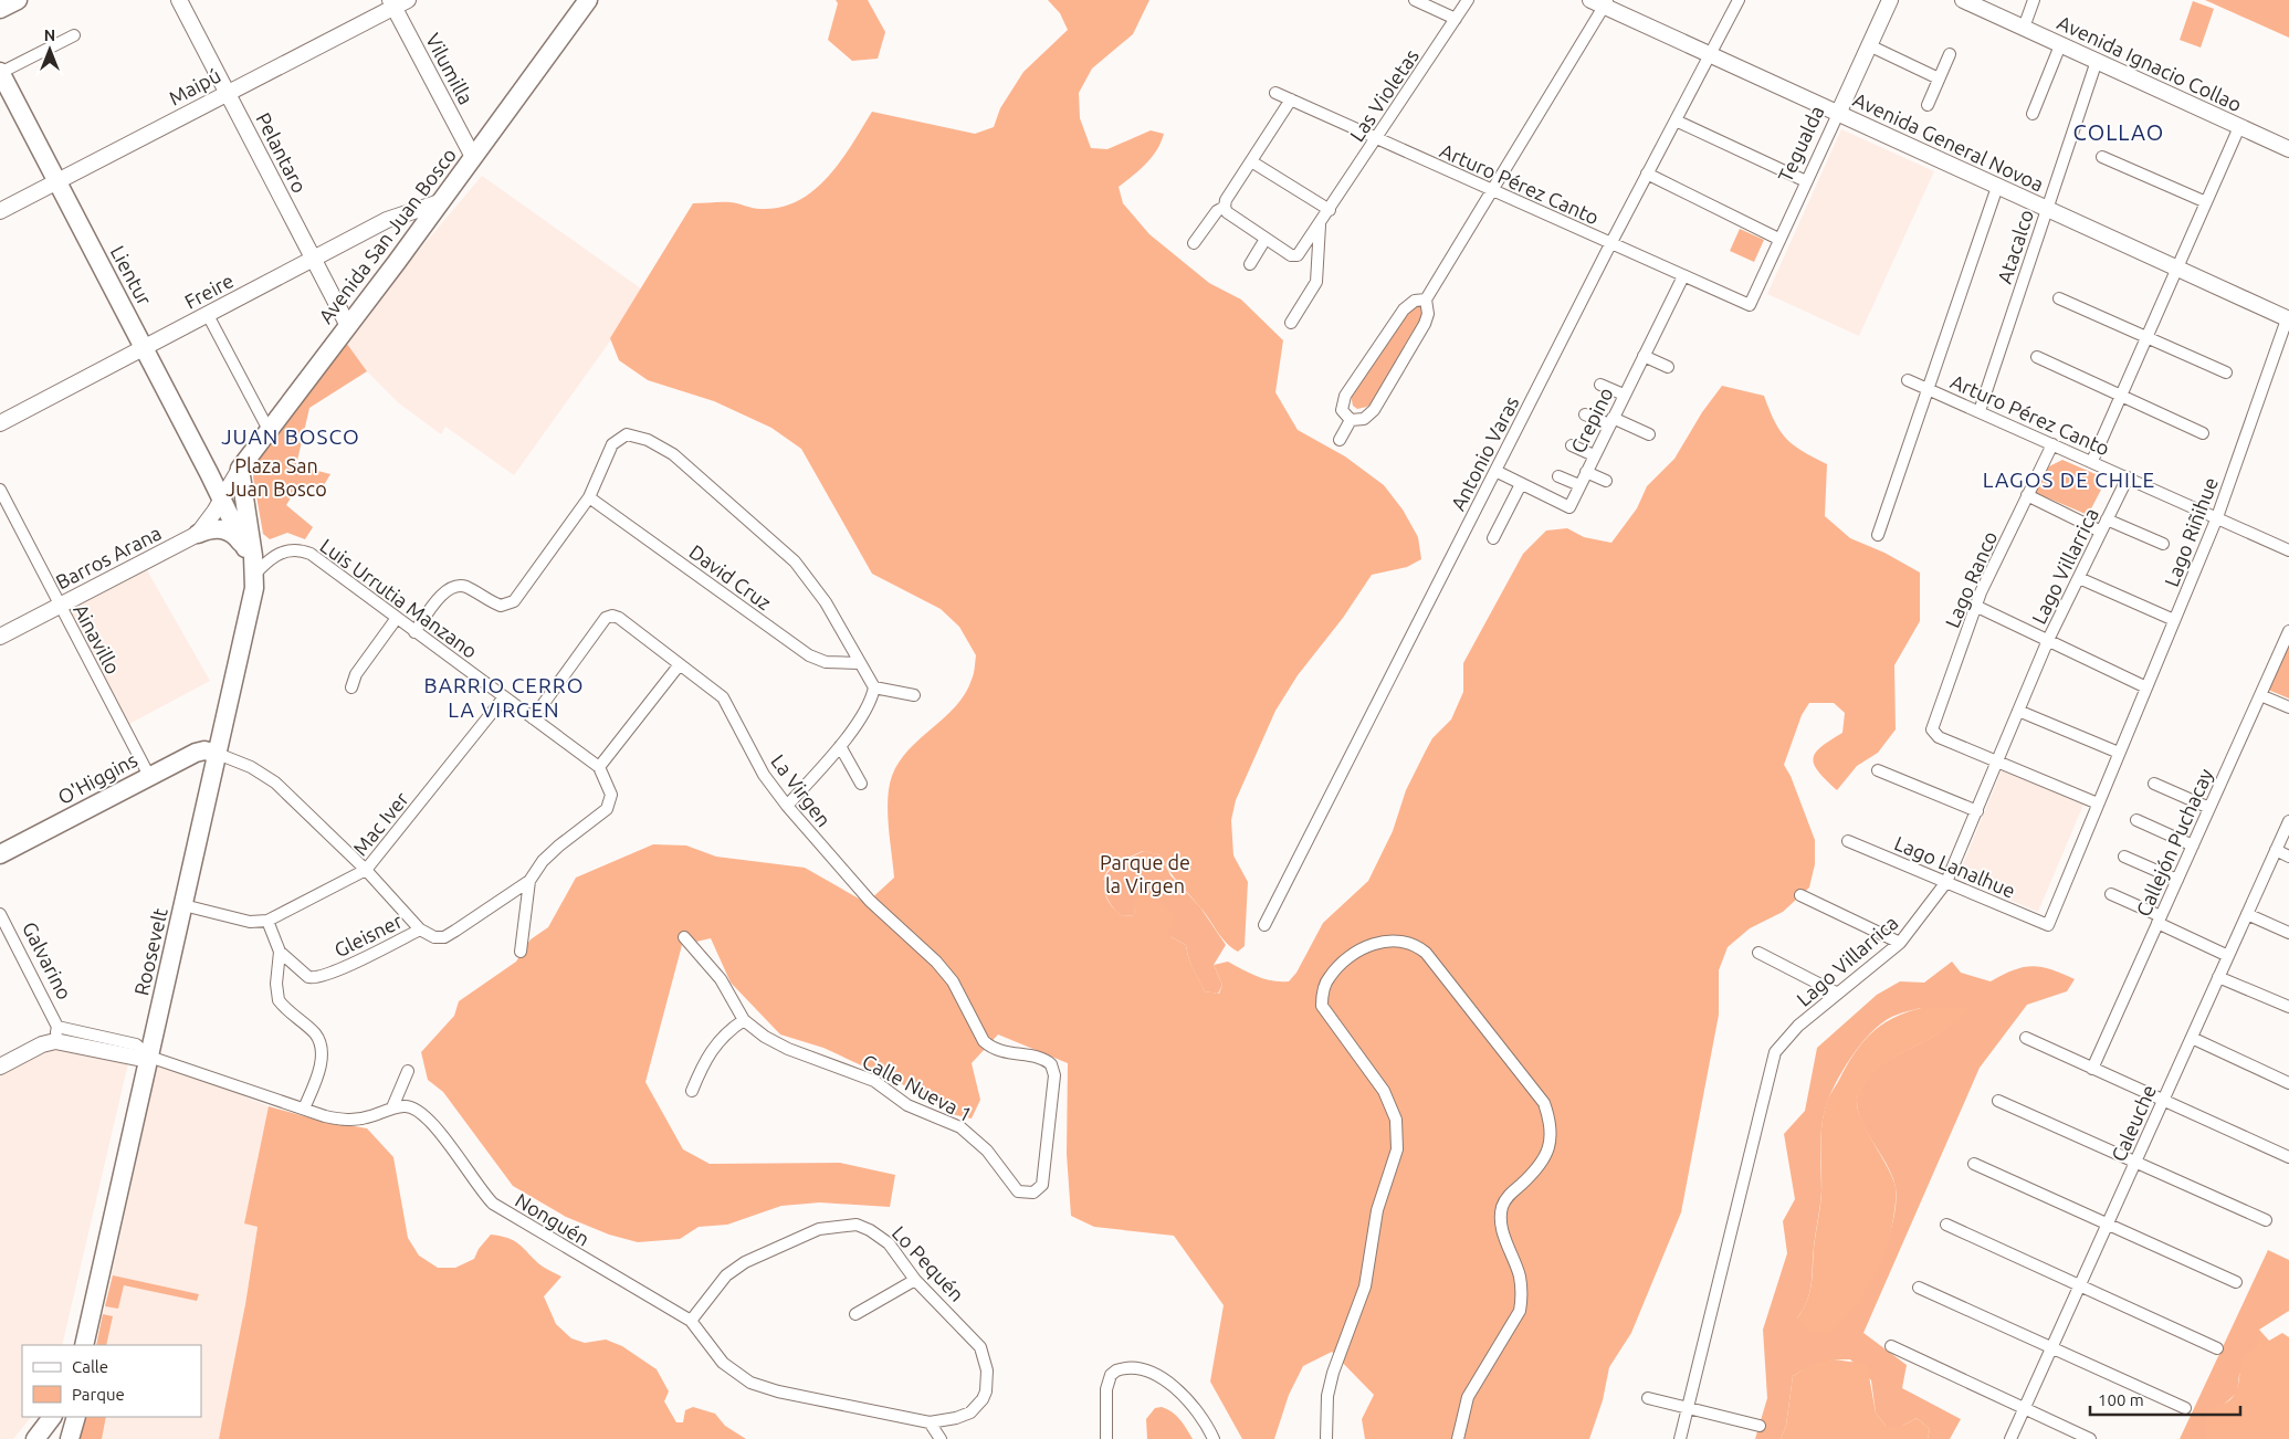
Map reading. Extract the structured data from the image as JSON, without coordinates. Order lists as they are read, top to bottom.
{
  "streets": {
    "main road": [
      "Avenida Ignacio Collao",
      "Vilumilla",
      "Maipú",
      "Avenida General Novoa",
      "Tegualda",
      "Pelantaro",
      "Avenida San Juan Bosco",
      "Lientur",
      "Freire",
      "Barros Arana",
      "O'Higgins",
      "Roosevelt"
    ],
    "street": [
      "Las Violetas",
      "Arturo Pérez Canto",
      "Atacalco",
      "Crepino",
      "Antonio Varas",
      "Lago Riñihue",
      "Lago Villarrica",
      "David Cruz",
      "Lago Ranco",
      "Luis Urrutia Manzano",
      "Ainavillo",
      "La Virgen",
      "Mac Iver",
      "Callejón Puchacay",
      "Lago Lanalhue",
      "Gleisner",
      "Galvarino",
      "Calle Nueva 1",
      "Caleuche",
      "Nonguén",
      "Lo Pequén"
    ]
  },
  "crossings": [
    ["Avenida Ignacio Collao", "Atacalco"],
    ["Vilumilla", "Maipú"],
    ["Vilumilla", "Avenida San Juan Bosco"],
    ["Maipú", "Pelantaro"],
    ["Maipú", "Lientur"],
    ["Las Violetas", "Arturo Pérez Canto"],
    ["Avenida General Novoa", "Tegualda"],
    ["Avenida General Novoa", "Atacalco"],
    ["Avenida General Novoa", "Antonio Varas"],
    ["Avenida General Novoa", "Lago Riñihue"],
    ["Tegualda", "Arturo Pérez Canto"],
    ["Pelantaro", "Avenida San Juan Bosco"],
    ["Pelantaro", "Freire"],
    ["Arturo Pérez Canto", "Atacalco"],
    ["Arturo Pérez Canto", "Crepino"],
    ["Arturo Pérez Canto", "Antonio Varas"],
    ["Arturo Pérez Canto", "Lago Riñihue"],
    ["Arturo Pérez Canto", "Lago Villarrica"],
    ["Arturo Pérez Canto", "Lago Ranco"],
    ["Avenida San Juan Bosco", "Lientur"],
    ["Avenida San Juan Bosco", "Freire"],
    ["Avenida San Juan Bosco", "Barros Arana"],
    ["Avenida San Juan Bosco", "Roosevelt"],
    ["Lientur", "Freire"],
    ["Lientur", "Barros Arana"],
    ["Lientur", "Roosevelt"],
    ["Crepino", "Antonio Varas"],
    ["Lago Riñihue", "Lago Lanalhue"],
    ["Barros Arana", "Ainavillo"],
    ["Barros Arana", "Roosevelt"],
    ["Lago Villarrica", "Lago Ranco"],
    ["Lago Villarrica", "Lago Lanalhue"],
    ["Luis Urrutia Manzano", "La Virgen"],
    ["Luis Urrutia Manzano", "Mac Iver"],
    ["Luis Urrutia Manzano", "Gleisner"],
    ["Luis Urrutia Manzano", "Roosevelt"],
    ["Ainavillo", "O'Higgins"],
    ["O'Higgins", "Roosevelt"],
    ["La Virgen", "Calle Nueva 1"],
    ["Mac Iver", "Gleisner"],
    ["Mac Iver", "Roosevelt"],
    ["Roosevelt", "Galvarino"],
    ["Roosevelt", "Nonguén"],
    ["Galvarino", "Nonguén"],
    ["Nonguén", "Lo Pequén"]
  ],
  "districts": [
    "COLLAO",
    "JUAN BOSCO",
    "LAGOS DE CHILE",
    "BARRIO CERRO LA VIRGEN"
  ],
  "parks": ["Plaza San Juan Bosco", "Parque de la Virgen"],
  "legend": ["Calle", "Parque"],
  "scale_bar": "100 m",
  "north": "top"
}
